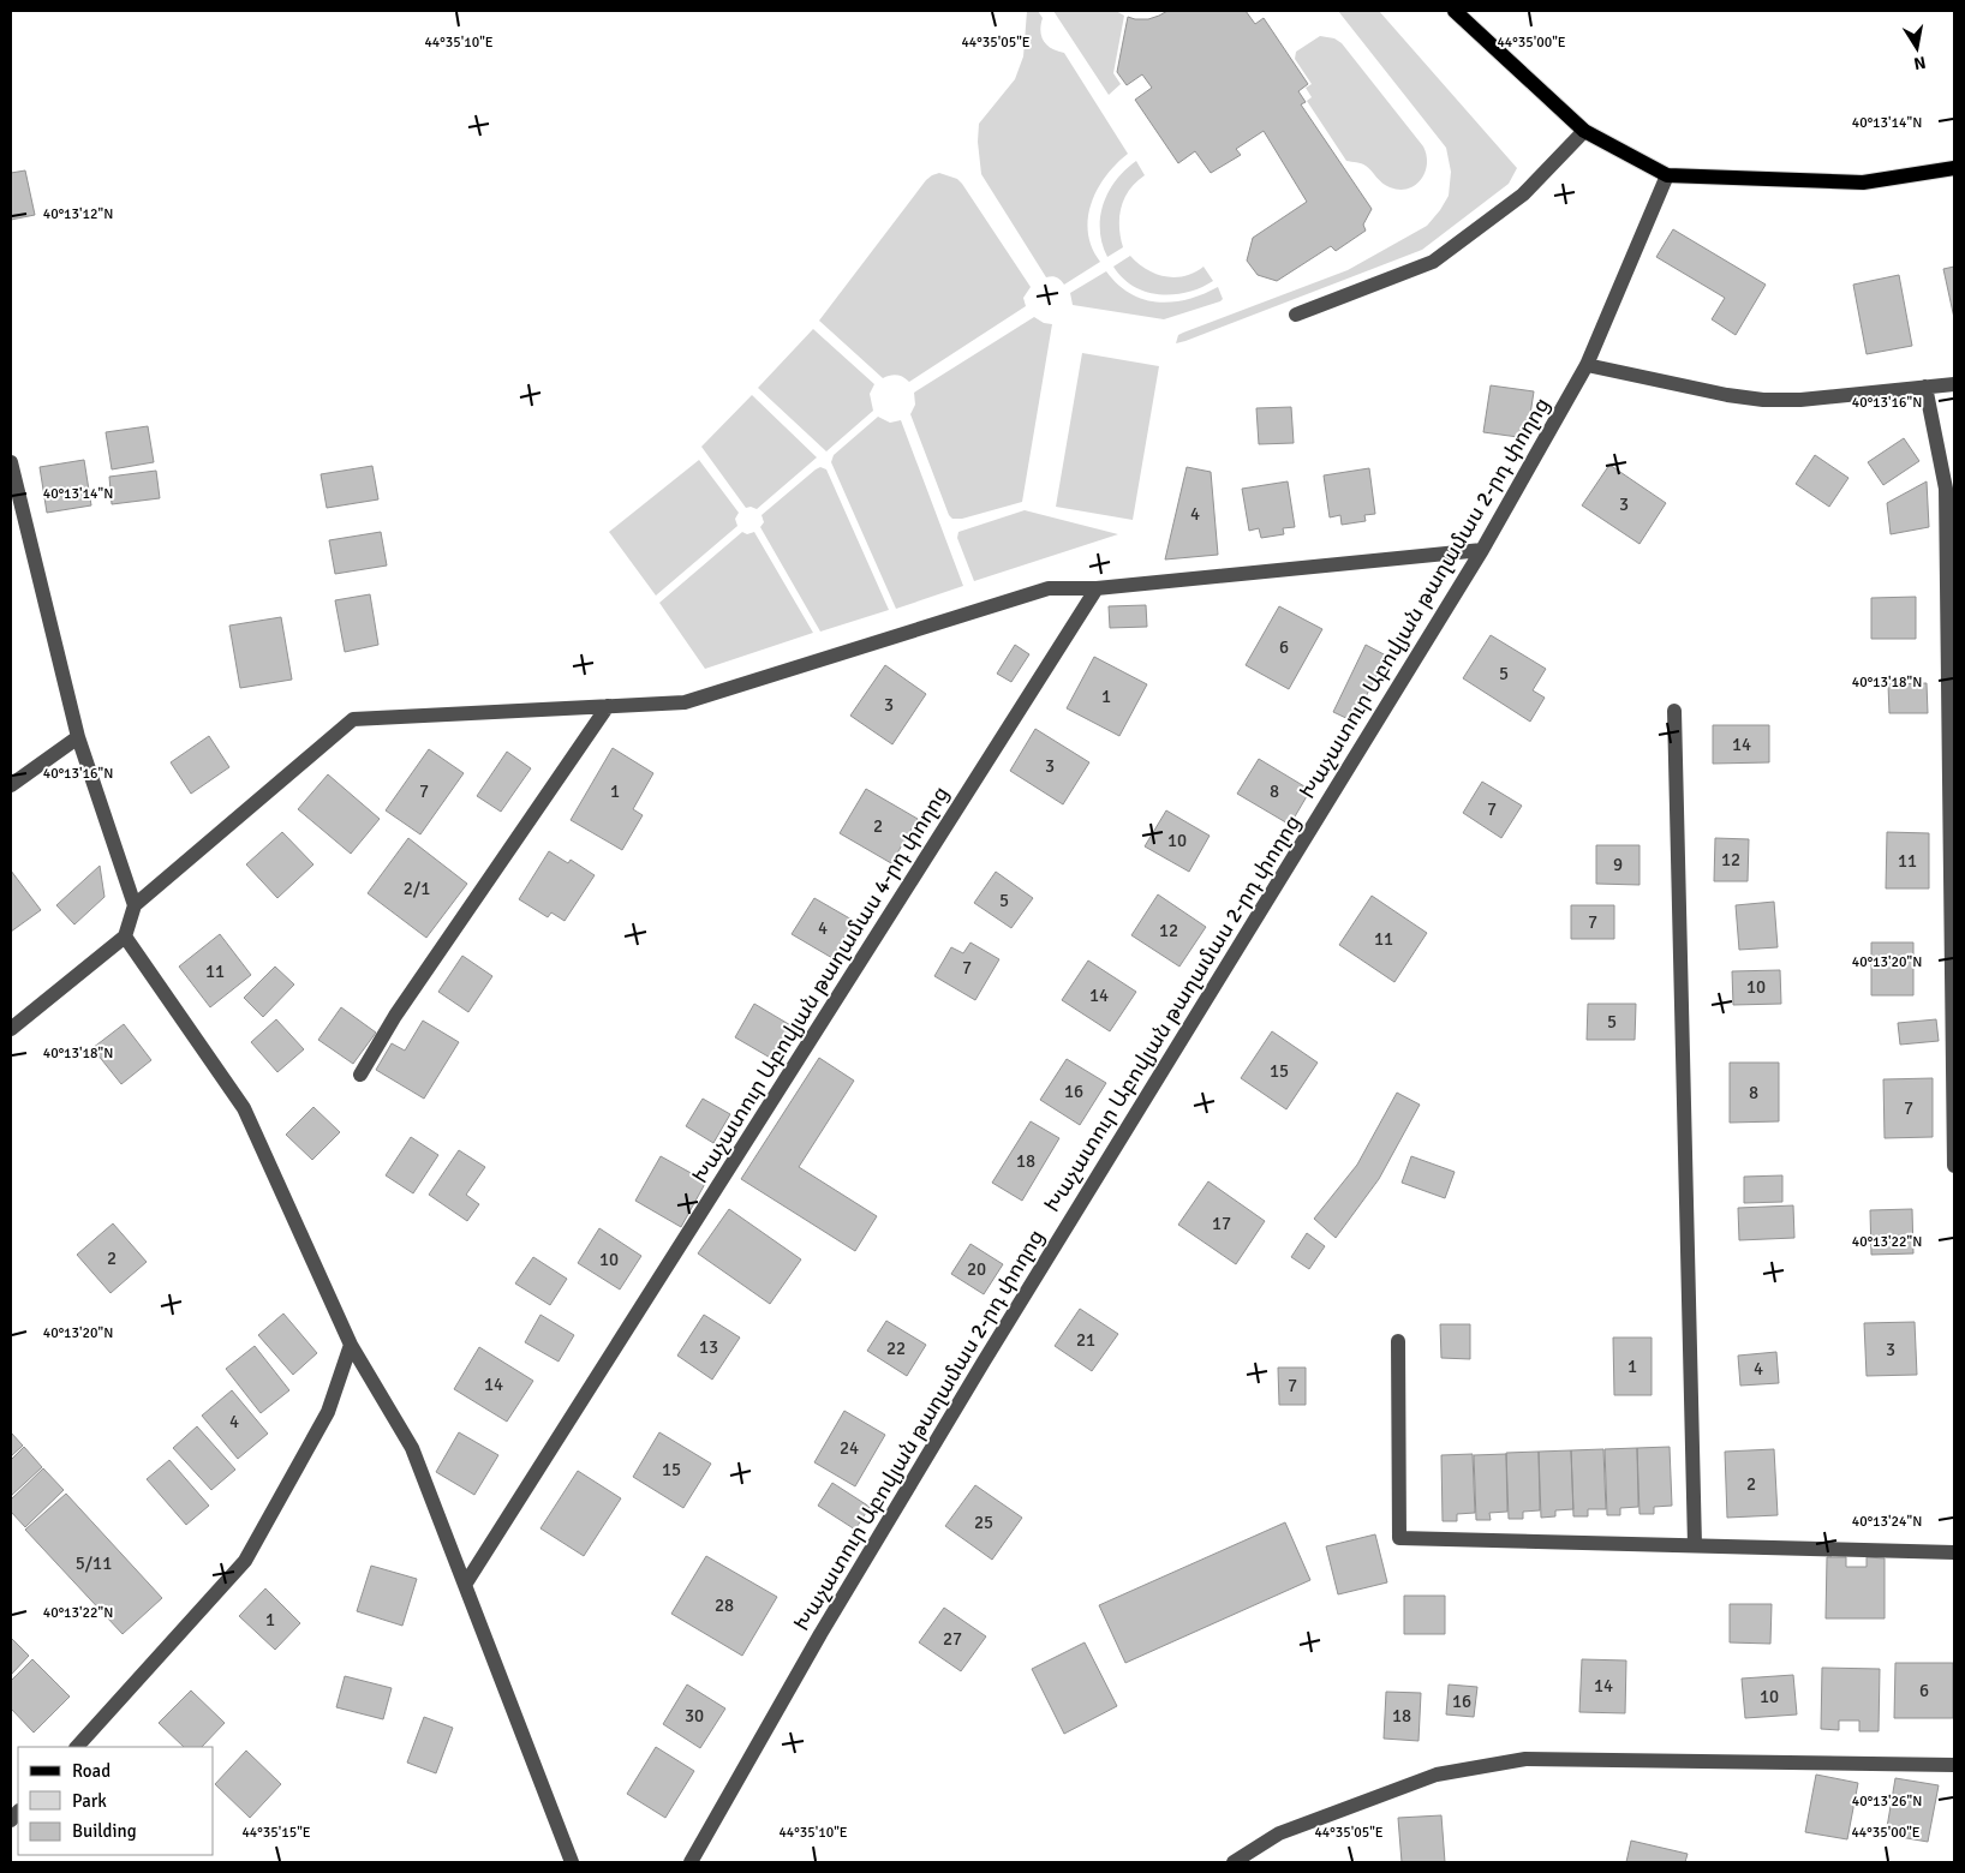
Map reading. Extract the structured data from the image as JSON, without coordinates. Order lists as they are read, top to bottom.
{
  "streets": {
    "street": ["Խաչատուր Աբովյան թաղամաս 2-րդ փողոց", "Խաչատուր Աբովյան թաղամաս 4-րդ փողոց"]
  },
  "house_numbers": [
    "3",
    "4",
    "6",
    "5",
    "1",
    "3",
    "14",
    "3",
    "7",
    "1",
    "8",
    "7",
    "2",
    "10",
    "12",
    "11",
    "9",
    "2/1",
    "5",
    "7",
    "4",
    "12",
    "11",
    "7",
    "11",
    "10",
    "14",
    "5",
    "15",
    "16",
    "8",
    "7",
    "18",
    "17",
    "2",
    "10",
    "20",
    "21",
    "13",
    "22",
    "3",
    "1",
    "4",
    "14",
    "7",
    "4",
    "24",
    "15",
    "2",
    "25",
    "5/11",
    "28",
    "1",
    "27",
    "14",
    "6",
    "10",
    "16",
    "30",
    "18"
  ],
  "legend": ["Road", "Park", "Building"],
  "north": "bottom",
  "coordinates": [
    "44°35'10\"E",
    "44°35'05\"E",
    "44°35'00\"E",
    "40°13'14\"N",
    "40°13'12\"N",
    "40°13'16\"N",
    "40°13'18\"N",
    "40°13'20\"N",
    "40°13'22\"N",
    "40°13'24\"N",
    "40°13'26\"N",
    "44°35'15\"E"
  ]
}
